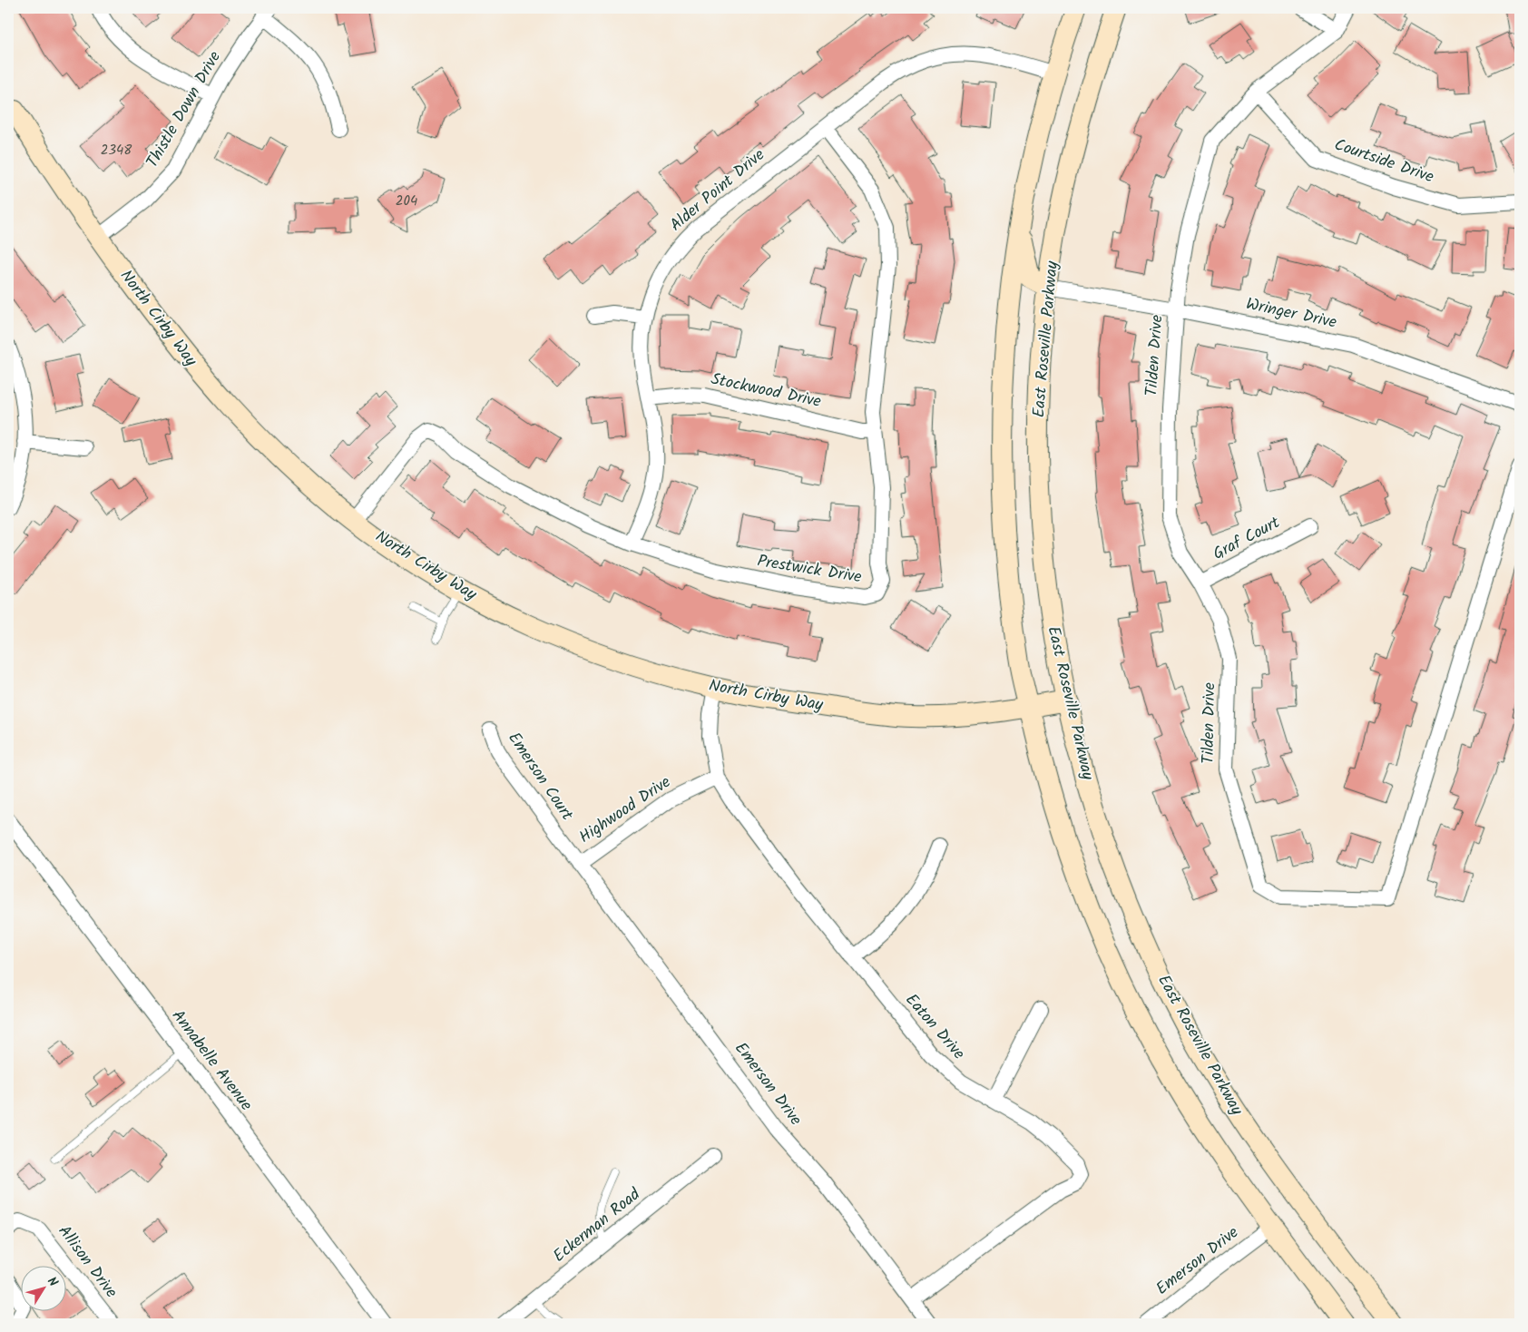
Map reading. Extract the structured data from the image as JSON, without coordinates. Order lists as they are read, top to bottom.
{
  "streets": {
    "main road": ["North Cirby Way", "East Roseville Parkway"],
    "street": [
      "Thistle Down Drive",
      "Courtside Drive",
      "Alder Point Drive",
      "Wringer Drive",
      "Tilden Drive",
      "Stockwood Drive",
      "Graf Court",
      "Prestwick Drive",
      "Emerson Court",
      "Highwood Drive",
      "Eaton Drive",
      "Annabelle Avenue",
      "Emerson Drive",
      "Eckerman Road",
      "Allison Drive"
    ]
  },
  "crossings": [
    ["Thistle Down Drive", "North Cirby Way"],
    ["Courtside Drive", "Tilden Drive"],
    ["Alder Point Drive", "Stockwood Drive"],
    ["Alder Point Drive", "Prestwick Drive"],
    ["Wringer Drive", "East Roseville Parkway"],
    ["Wringer Drive", "Tilden Drive"],
    ["North Cirby Way", "East Roseville Parkway"],
    ["North Cirby Way", "Prestwick Drive"],
    ["North Cirby Way", "Eaton Drive"],
    ["Tilden Drive", "Graf Court"],
    ["Stockwood Drive", "Prestwick Drive"],
    ["Emerson Court", "Highwood Drive"],
    ["Emerson Court", "Emerson Drive"],
    ["Highwood Drive", "Eaton Drive"],
    ["Highwood Drive", "Emerson Drive"],
    ["Eaton Drive", "Emerson Drive"]
  ],
  "house_numbers": ["2348", "204"],
  "north": "top right"
}
